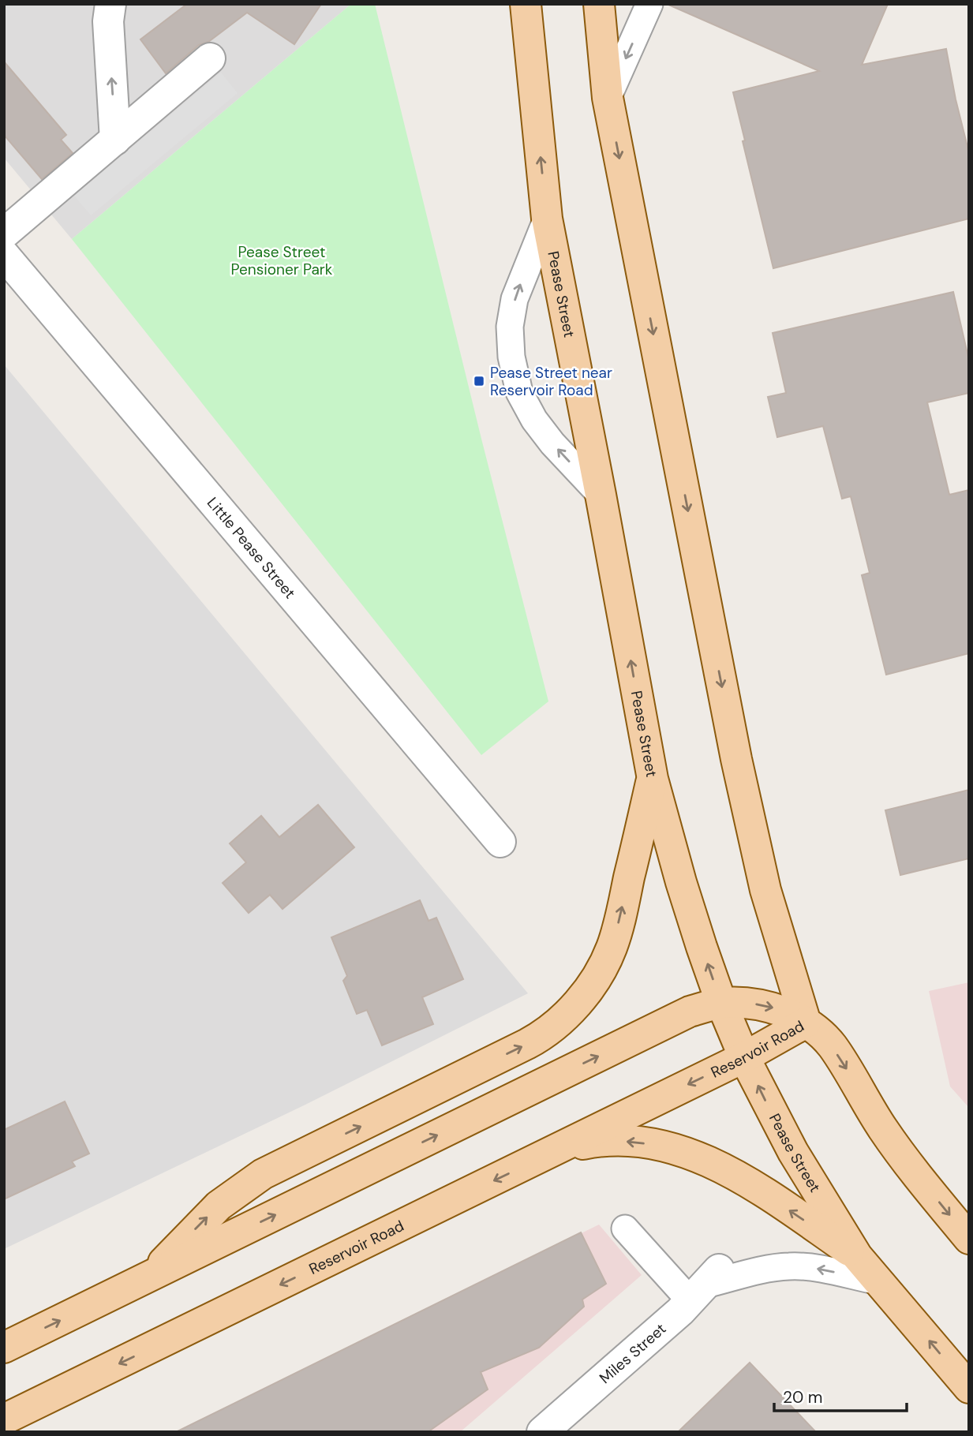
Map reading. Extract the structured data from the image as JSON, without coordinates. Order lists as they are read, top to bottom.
{
  "streets": {
    "main road": ["Pease Street", "Reservoir Road"],
    "street": ["Little Pease Street", "Miles Street"]
  },
  "crossings": [
    ["Pease Street", "Reservoir Road"]
  ],
  "parks": ["Pease Street Pensioner Park"],
  "places": {
    "transit": ["Pease Street near Reservoir Road"]
  },
  "scale_bar": "20 m"
}
